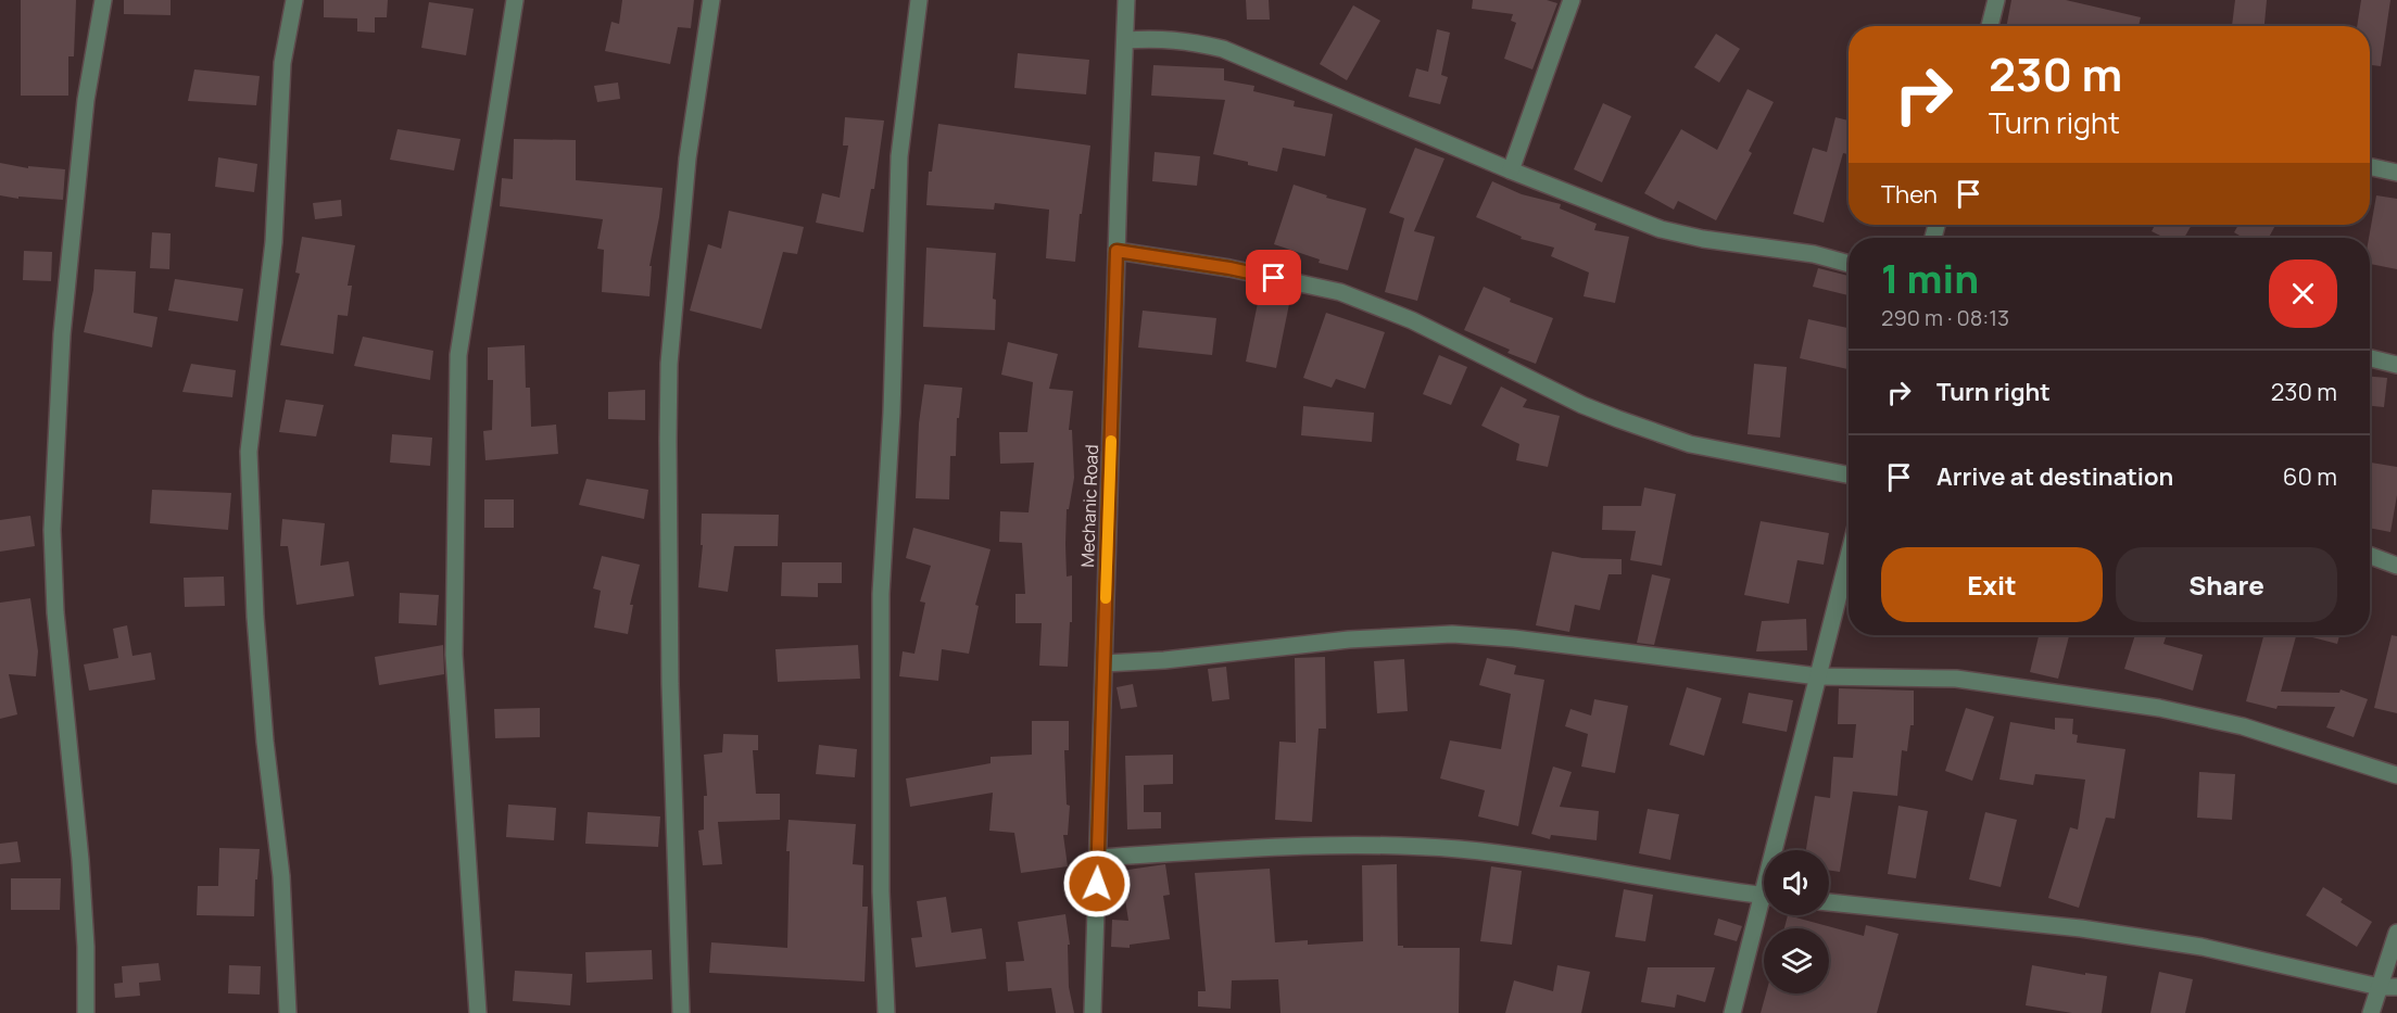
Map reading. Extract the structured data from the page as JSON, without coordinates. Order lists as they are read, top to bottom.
{
  "streets": {
    "street": ["Mechanic Road"]
  },
  "page": {
    "turn": ["230 m", "Turn right"],
    "then": "Then",
    "heading": ["1 min", "290 m · 08:13"],
    "list": [
      {
        "name": "Turn right",
        "value": "230 m"
      },
      {
        "name": "Arrive at destination",
        "value": "60 m"
      }
    ],
    "buttons": ["Exit", "Share"]
  }
}
